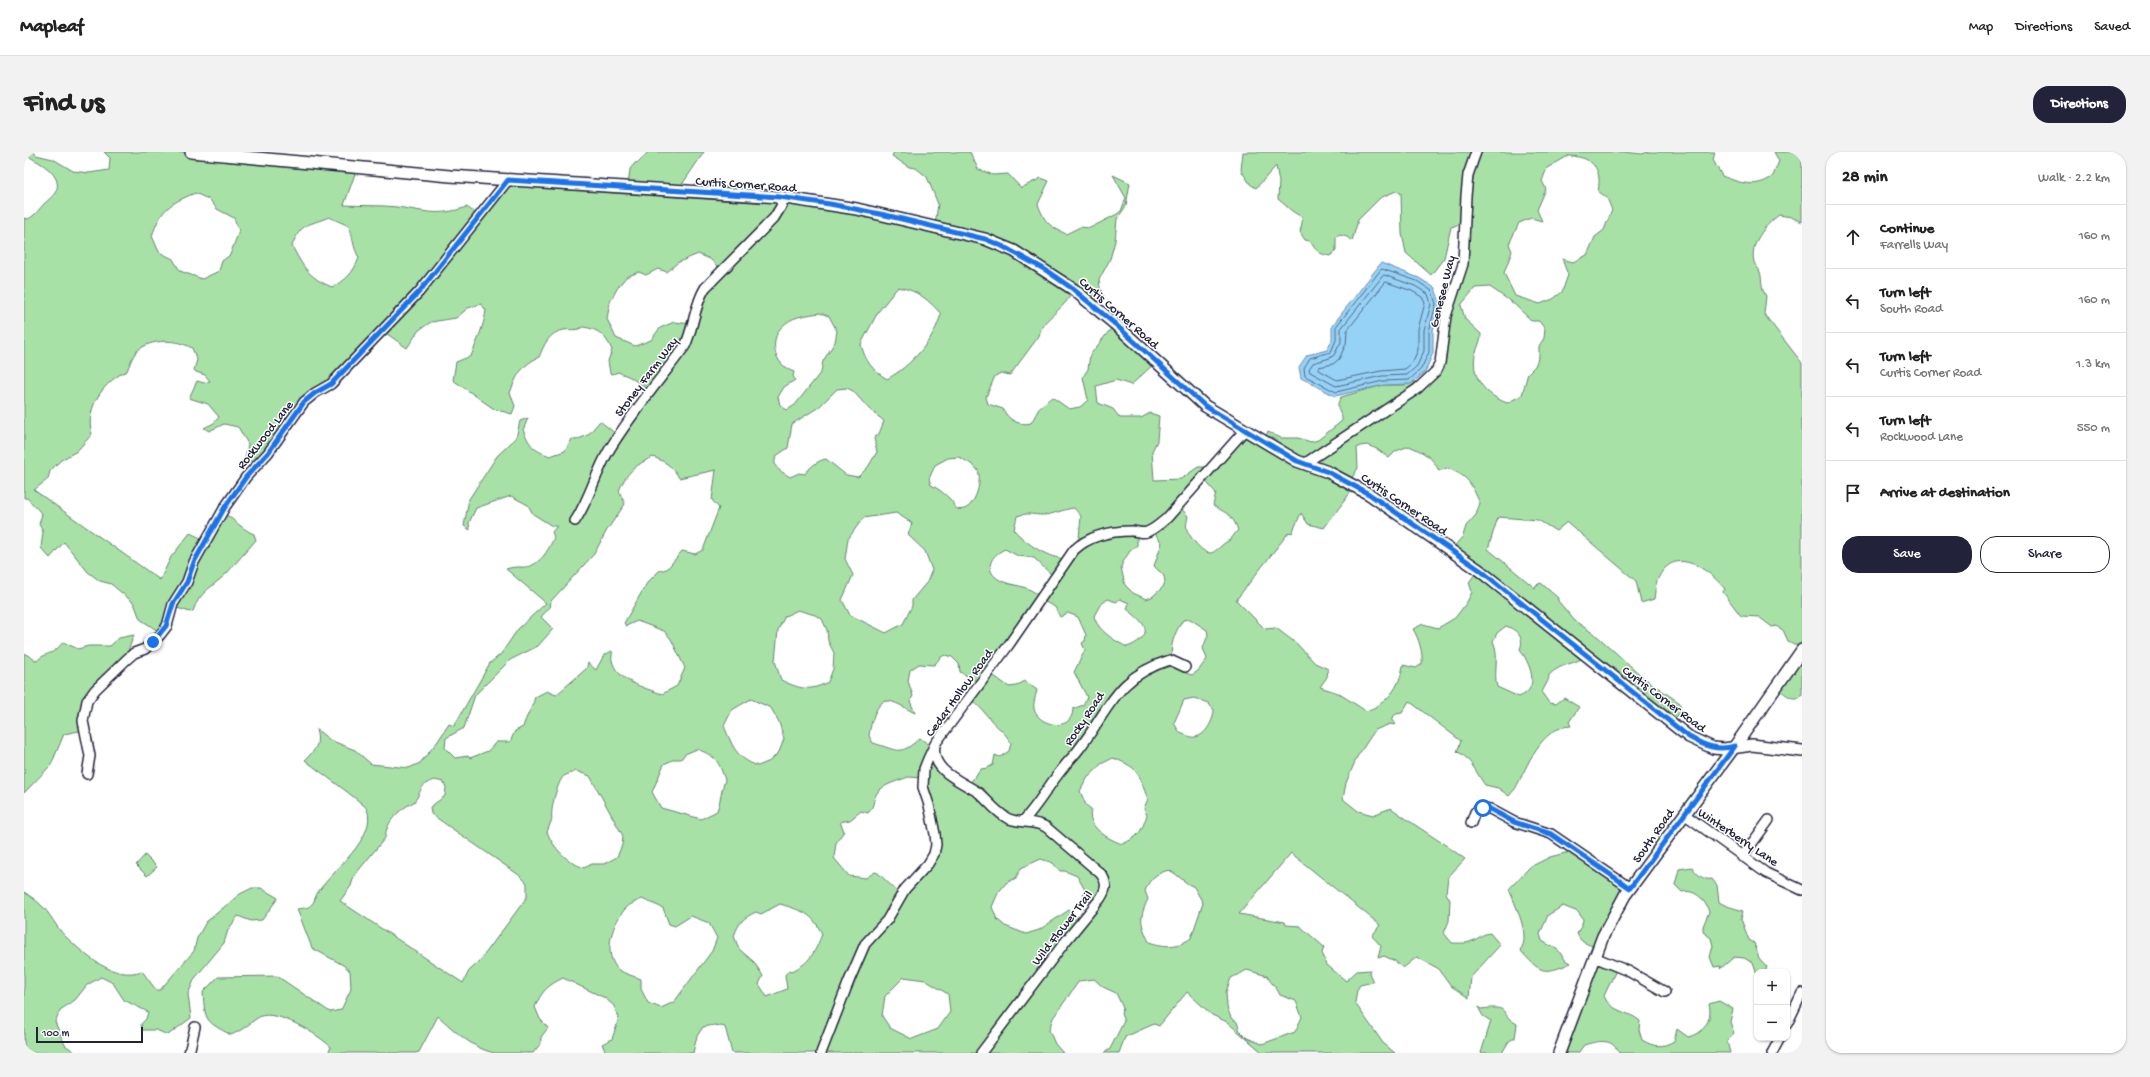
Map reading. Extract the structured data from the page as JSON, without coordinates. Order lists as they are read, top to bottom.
{
  "streets": {
    "street": [
      "Curtis Corner Road",
      "Genesee Way",
      "Stoney Farm Way",
      "Rockwood Lane",
      "Cedar Hollow Road",
      "Rocky Road",
      "South Road",
      "Winterberry Lane",
      "Wild Flower Trail"
    ]
  },
  "crossings": [
    ["Curtis Corner Road", "Genesee Way"],
    ["Curtis Corner Road", "Stoney Farm Way"],
    ["Curtis Corner Road", "Rockwood Lane"],
    ["Curtis Corner Road", "Cedar Hollow Road"],
    ["Curtis Corner Road", "South Road"],
    ["Cedar Hollow Road", "Wild Flower Trail"],
    ["Rocky Road", "Wild Flower Trail"],
    ["South Road", "Winterberry Lane"]
  ],
  "scale_bar": "100 m",
  "page": {
    "header": "Mapleaf",
    "nav": ["Map", "Directions", "Saved"],
    "buttons": [
      "Directions",
      ["Save", "Share"]
    ],
    "title": "Find us",
    "heading": ["28 min", "Walk · 2.2 km"],
    "list": [
      ["Continue", "Farrells Way", "160 m"],
      ["Turn left", "South Road", "160 m"],
      ["Turn left", "Curtis Corner Road", "1.3 km"],
      ["Turn left", "Rockwood Lane", "550 m"],
      "Arrive at destination"
    ],
    "map_buttons": ["+", "−"],
    "scale": "100 m"
  }
}
